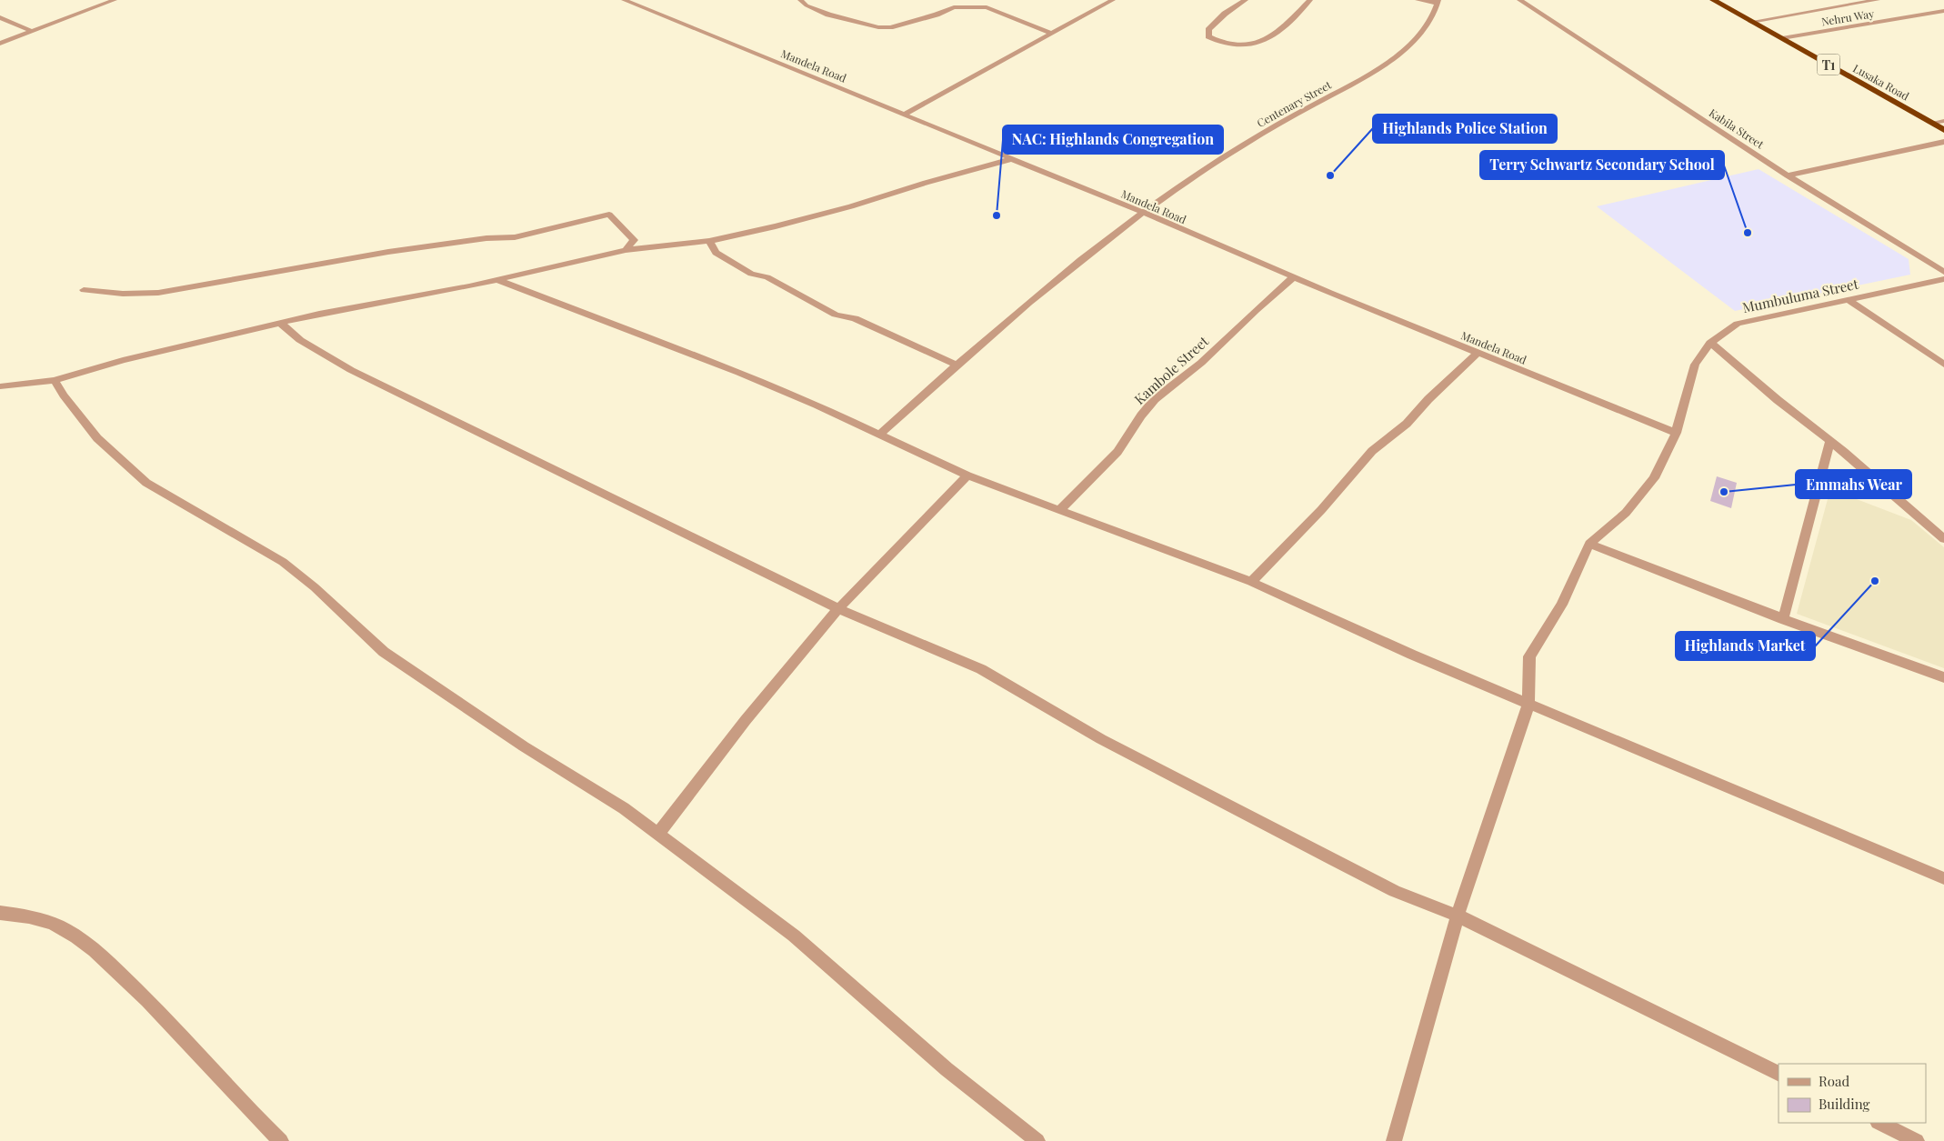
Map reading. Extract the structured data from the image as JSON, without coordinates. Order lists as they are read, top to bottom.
{
  "streets": {
    "highway": ["T1", "Lusaka Road"],
    "street": [
      "Nehru Way",
      "Mandela Road",
      "Centenary Street",
      "Kabila Street",
      "Mumbuluma Street",
      "Kambole Street"
    ]
  },
  "crossings": [
    ["Nehru Way", "Lusaka Road"],
    ["Mandela Road", "Centenary Street"],
    ["Mandela Road", "Mumbuluma Street"],
    ["Mandela Road", "Kambole Street"]
  ],
  "places": [
    "Highlands Police Station",
    "NAC: Highlands Congregation",
    "Terry Schwartz Secondary School",
    "Emmahs Wear",
    "Highlands Market"
  ],
  "legend": ["Road", "Building"]
}
